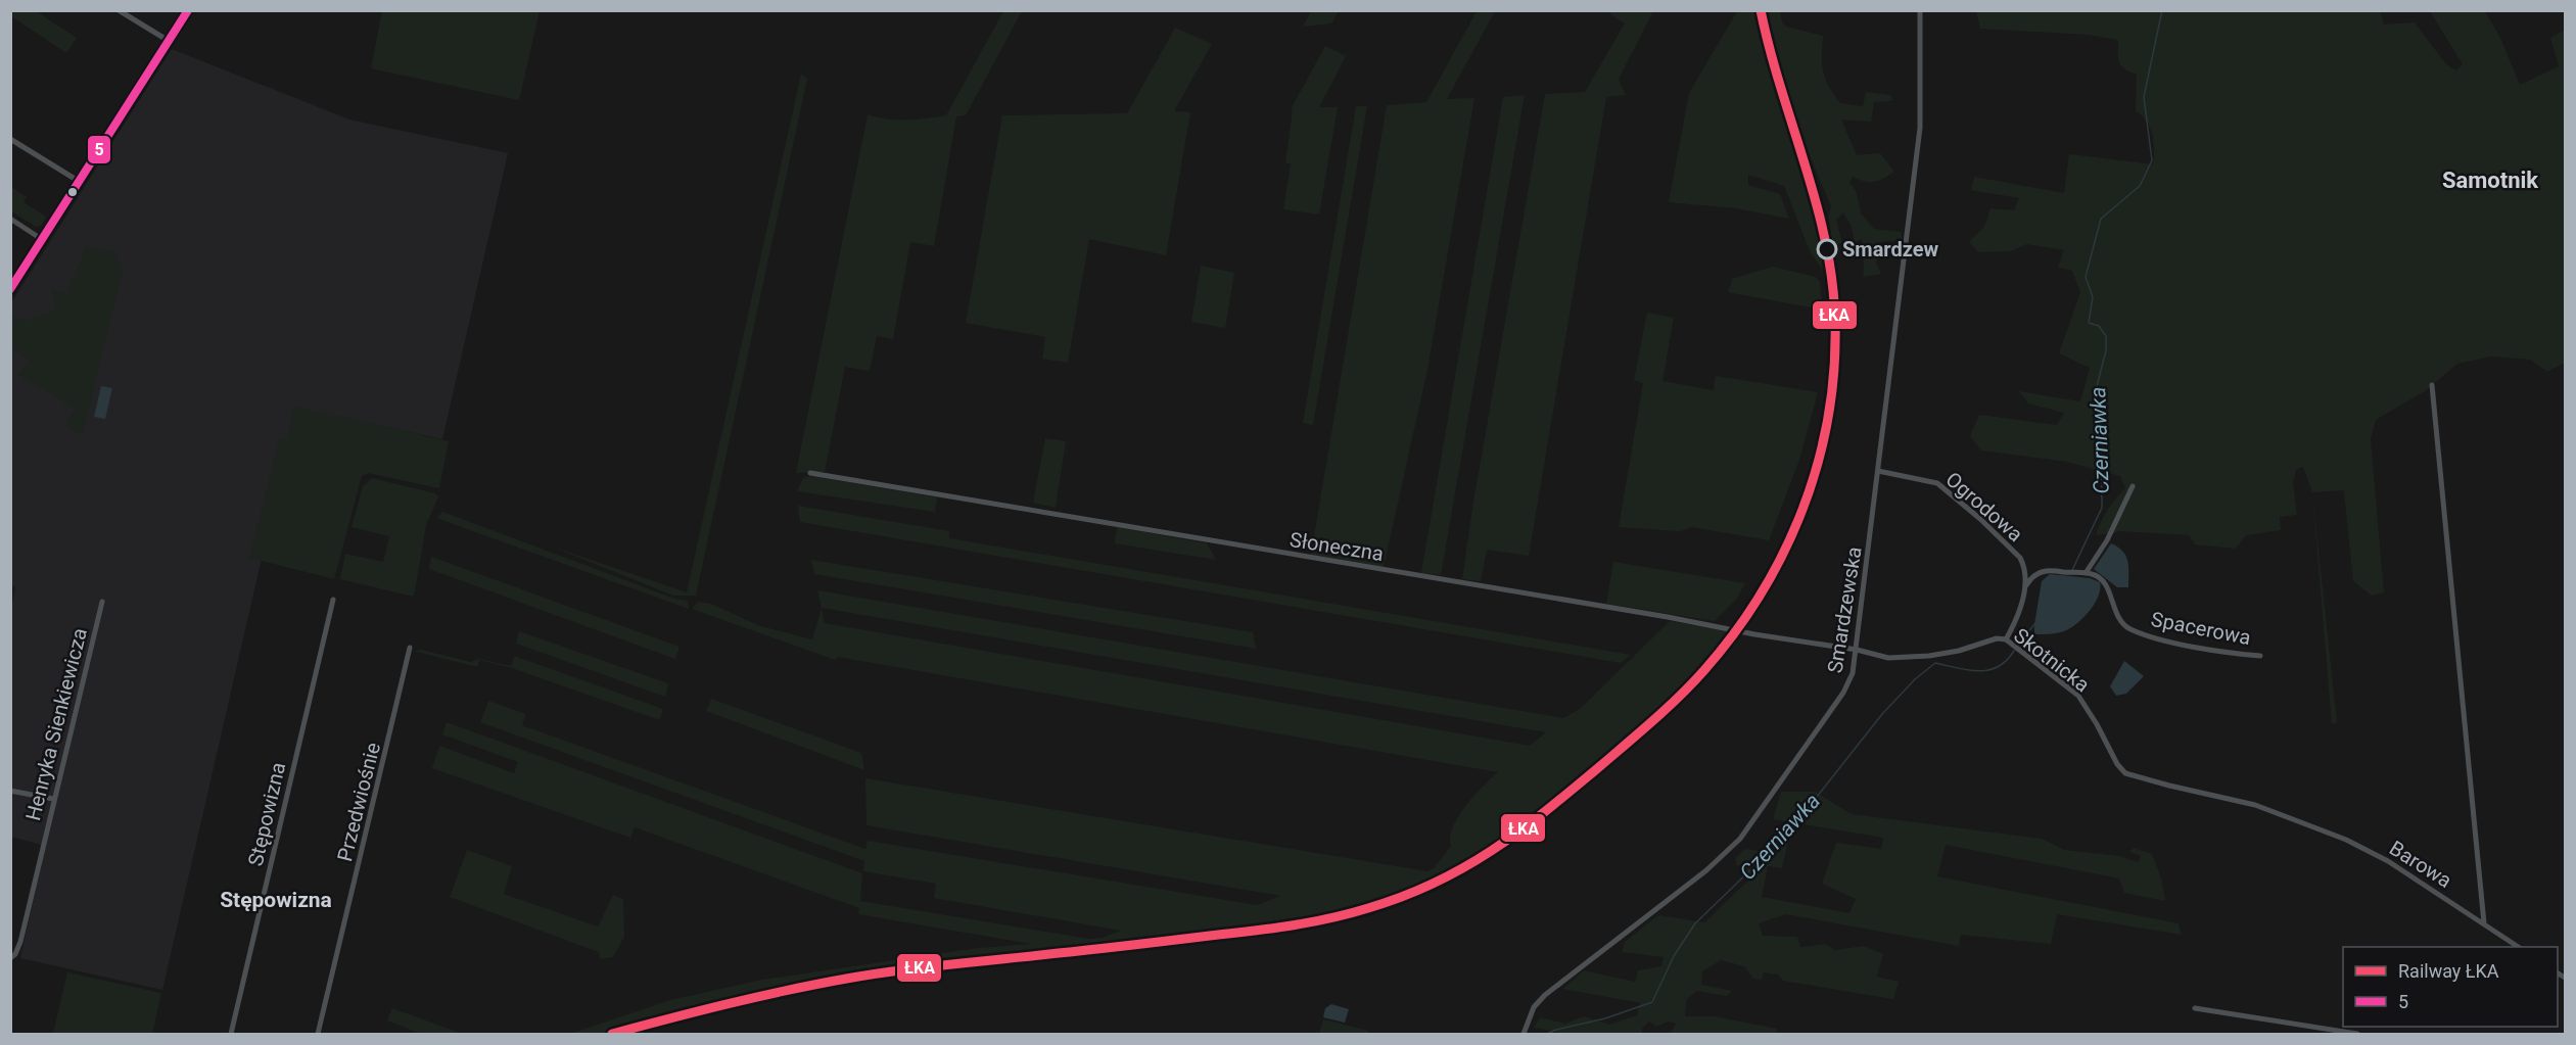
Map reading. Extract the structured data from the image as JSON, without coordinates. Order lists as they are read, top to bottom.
{
  "streets": {
    "street": [
      "Ogrodowa",
      "Słoneczna",
      "Smardzewska",
      "Spacerowa",
      "Skotnicka",
      "Henryka Sienkiewicza",
      "Przedwiośnie",
      "Stępowizna",
      "Barowa"
    ]
  },
  "crossings": [
    ["Ogrodowa", "Smardzewska"],
    ["Słoneczna", "Smardzewska"],
    ["Słoneczna", "Skotnicka"],
    ["Smardzewska", "Skotnicka"],
    ["Skotnicka", "Barowa"]
  ],
  "districts": ["Samotnik", "Stępowizna"],
  "water": ["Czerniawka"],
  "places": ["Smardzew"],
  "lines": ["rail line ŁKA", "transit line 5"],
  "legend": ["Railway ŁKA", "5"]
}
